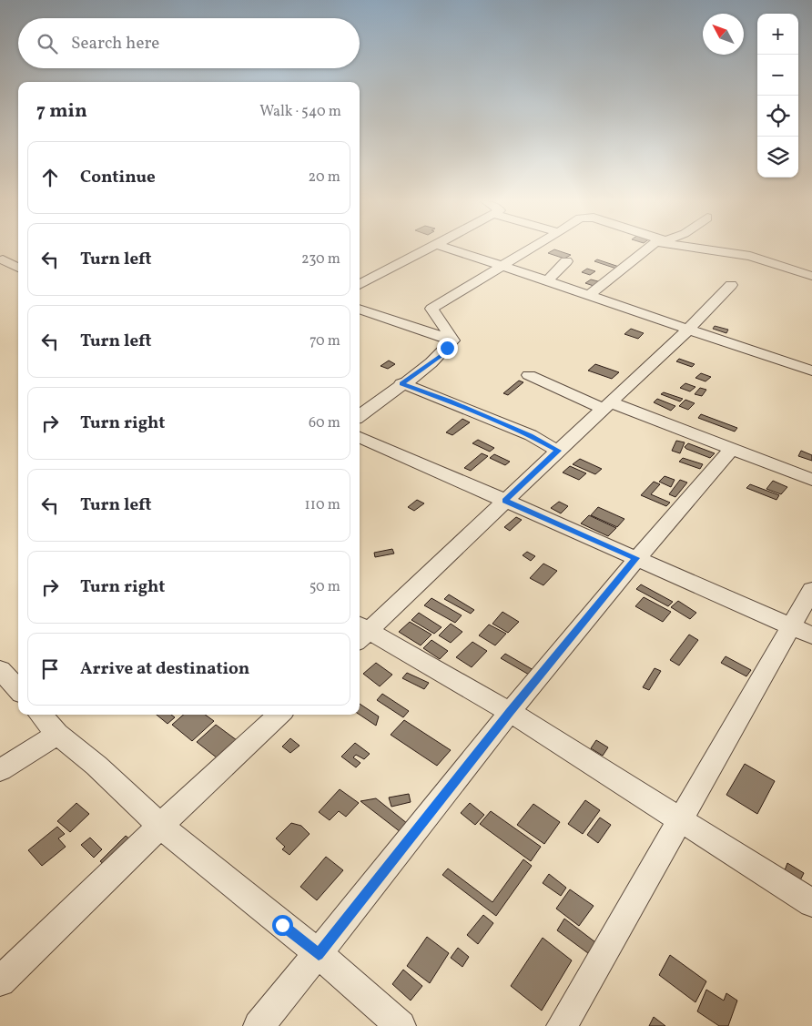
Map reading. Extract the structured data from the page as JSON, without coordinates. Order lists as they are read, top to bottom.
{
  "north": "top left",
  "page": {
    "map_buttons": ["+", "−"],
    "search": "Search here",
    "heading": ["7 min", "Walk · 540 m"],
    "list": [
      ["Continue", "20 m"],
      ["Turn left", "230 m"],
      ["Turn left", "70 m"],
      ["Turn right", "60 m"],
      ["Turn left", "110 m"],
      ["Turn right", "50 m"],
      "Arrive at destination"
    ]
  }
}
